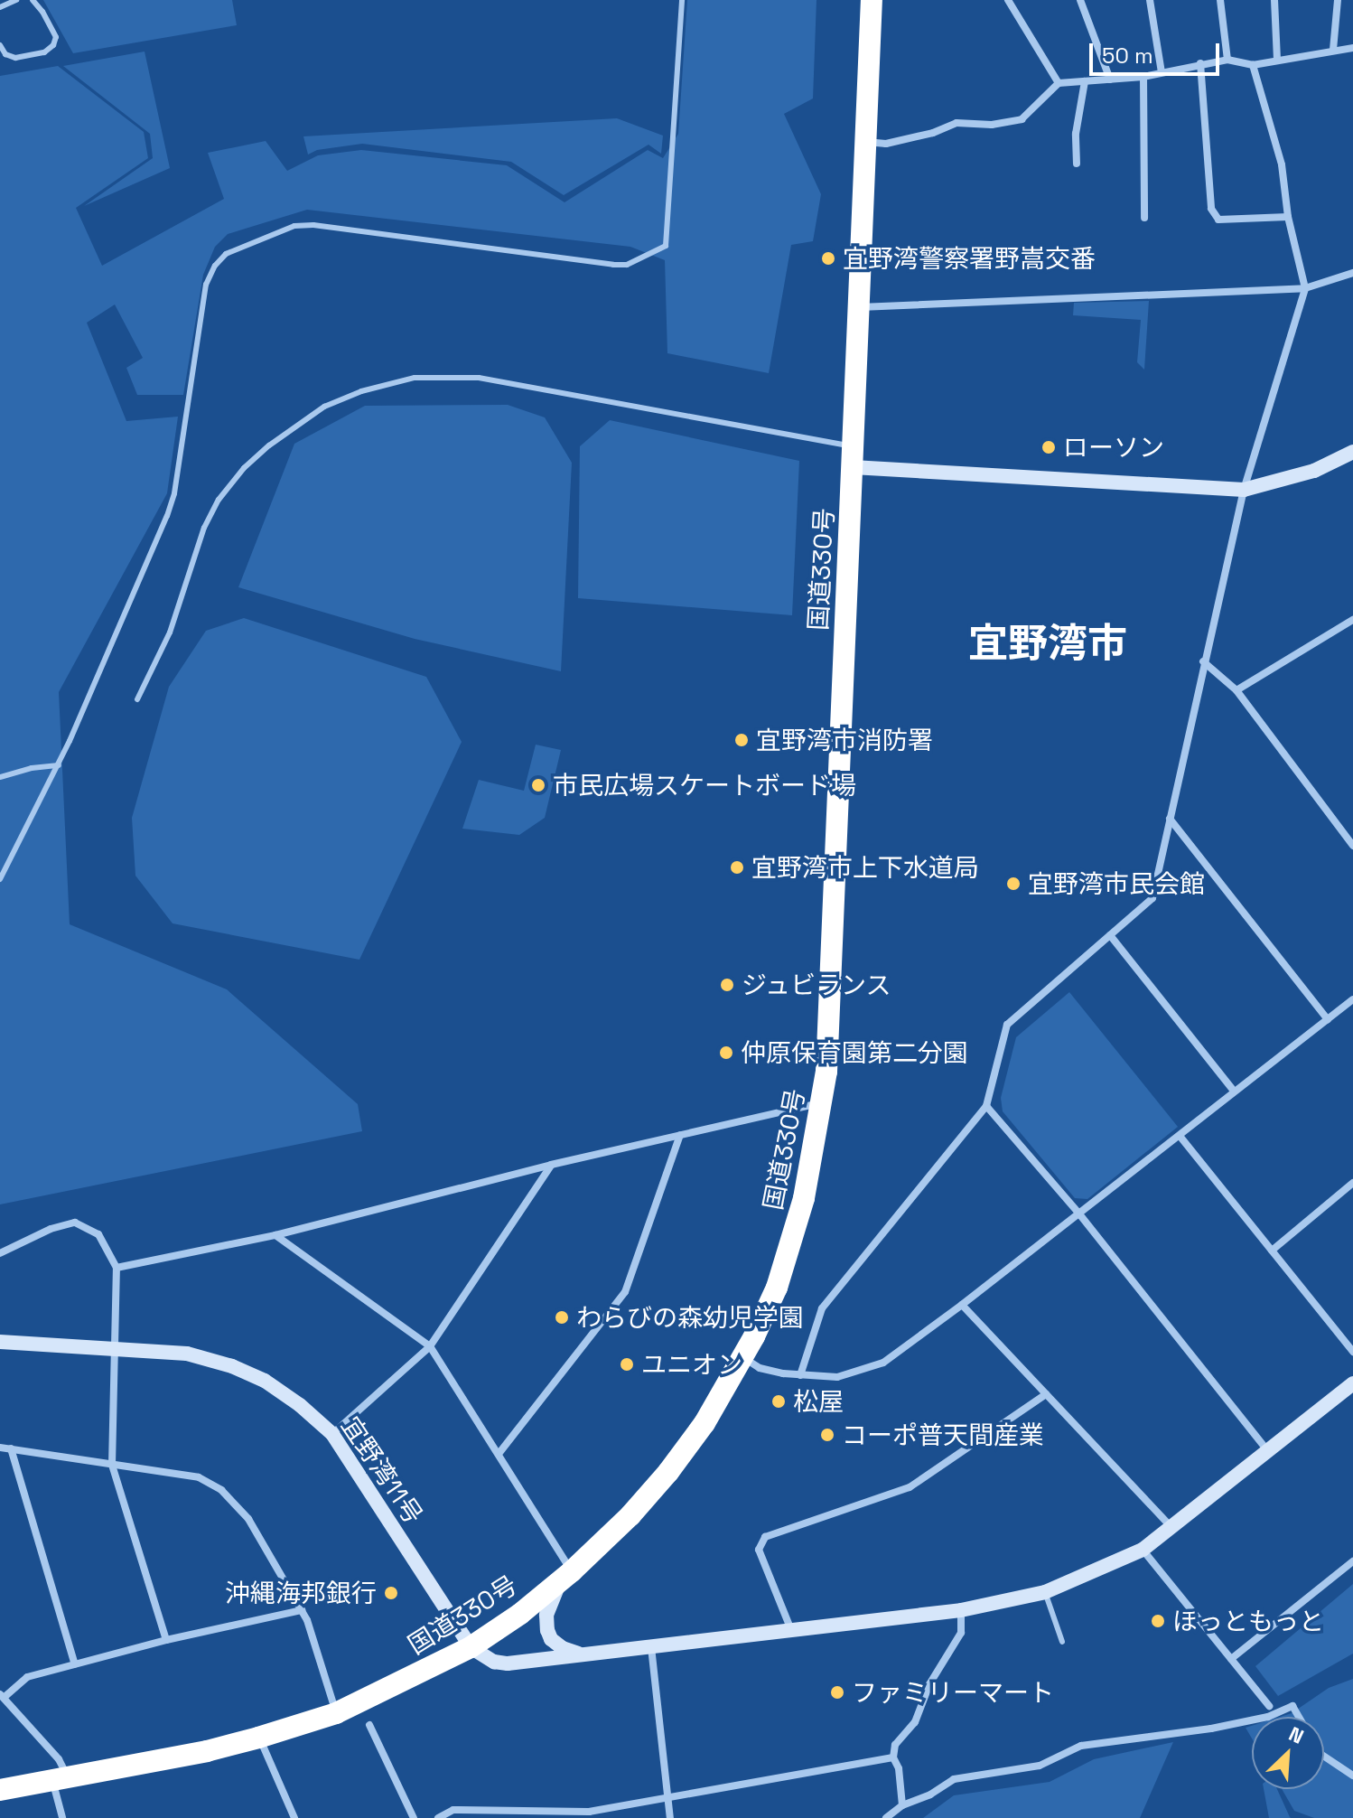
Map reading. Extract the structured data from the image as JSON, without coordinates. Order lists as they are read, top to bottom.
{
  "streets": {
    "highway": ["国道330号"],
    "street": ["宜野湾11号"]
  },
  "crossings": [
    ["国道330号", "宜野湾11号"]
  ],
  "districts": ["宜野湾市"],
  "places": [
    "宜野湾警察署野嵩交番",
    "ローソン",
    "宜野湾市消防署",
    "市民広場スケートボード場",
    "宜野湾市上下水道局",
    "宜野湾市民会館",
    "ジュビランス",
    "仲原保育園第二分園",
    "わらびの森幼児学園",
    "ユニオン",
    "松屋",
    "コーポ普天間産業",
    "沖縄海邦銀行",
    "ほっともっと",
    "ファミリーマート"
  ],
  "scale_bar": "50 m",
  "north": "top right"
}
